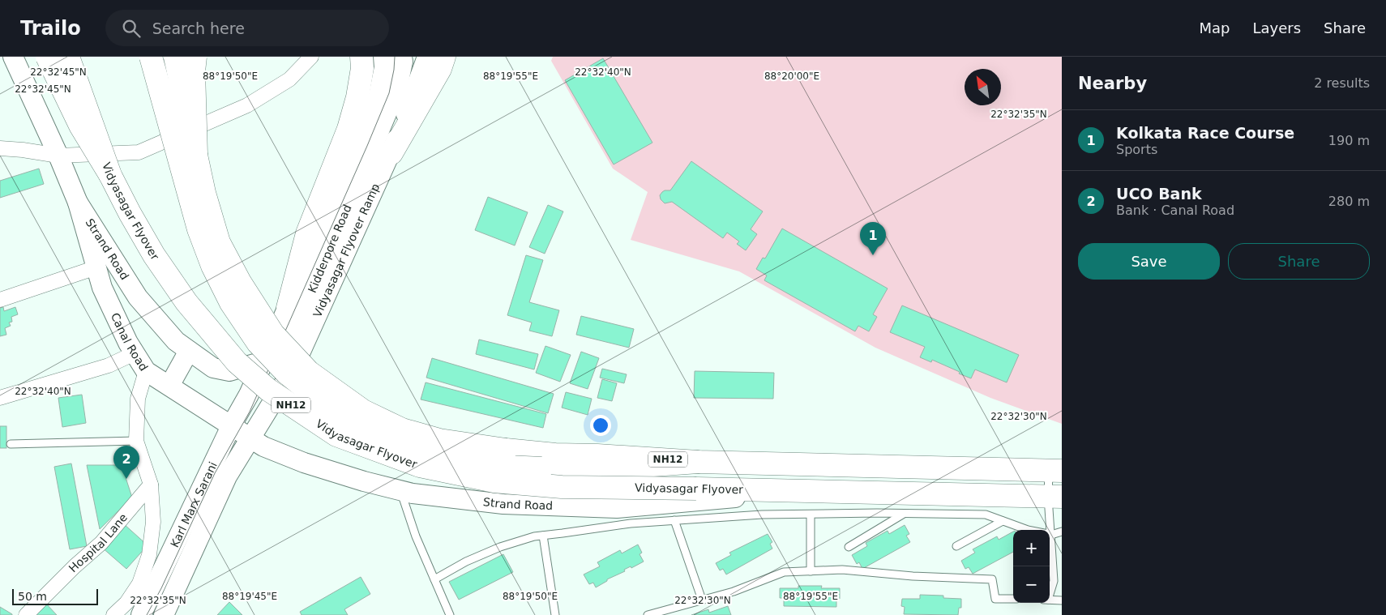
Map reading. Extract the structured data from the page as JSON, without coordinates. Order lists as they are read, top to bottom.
{
  "streets": {
    "highway": ["Vidyasagar Flyover", "NH12"],
    "main road": [
      "Kidderpore Road",
      "Strand Road",
      "Vidyasagar Flyover Ramp",
      "Canal Road",
      "Karl Marx Sarani"
    ],
    "street": ["Hospital Lane"]
  },
  "crossings": [
    ["Vidyasagar Flyover", "Strand Road"],
    ["Vidyasagar Flyover", "NH12"],
    ["Kidderpore Road", "Strand Road"],
    ["Kidderpore Road", "Vidyasagar Flyover Ramp"],
    ["Kidderpore Road", "Karl Marx Sarani"],
    ["Strand Road", "Vidyasagar Flyover Ramp"],
    ["Strand Road", "Canal Road"],
    ["Strand Road", "NH12"],
    ["Strand Road", "Karl Marx Sarani"],
    ["Canal Road", "Hospital Lane"]
  ],
  "scale_bar": "50 m",
  "north": "top left",
  "page": {
    "header": "Trailo",
    "search": "Search here",
    "nav": ["Map", "Layers", "Share"],
    "heading": ["Nearby", "2 results"],
    "list": [
      {
        "mark": "1",
        "name": "Kolkata Race Course",
        "note": "Sports",
        "value": "190 m"
      },
      {
        "mark": "2",
        "name": "UCO Bank",
        "note": "Bank · Canal Road",
        "value": "280 m"
      }
    ],
    "pins": ["1", "2"],
    "buttons": ["Save", "Share"],
    "map_buttons": ["+", "−"],
    "scale": "50 m"
  },
  "coordinates": [
    "22°32'45\"N",
    "22°32'40\"N",
    "88°19'50\"E",
    "88°19'55\"E",
    "88°20'00\"E",
    "22°32'35\"N",
    "22°32'30\"N",
    "88°19'45\"E"
  ]
}
